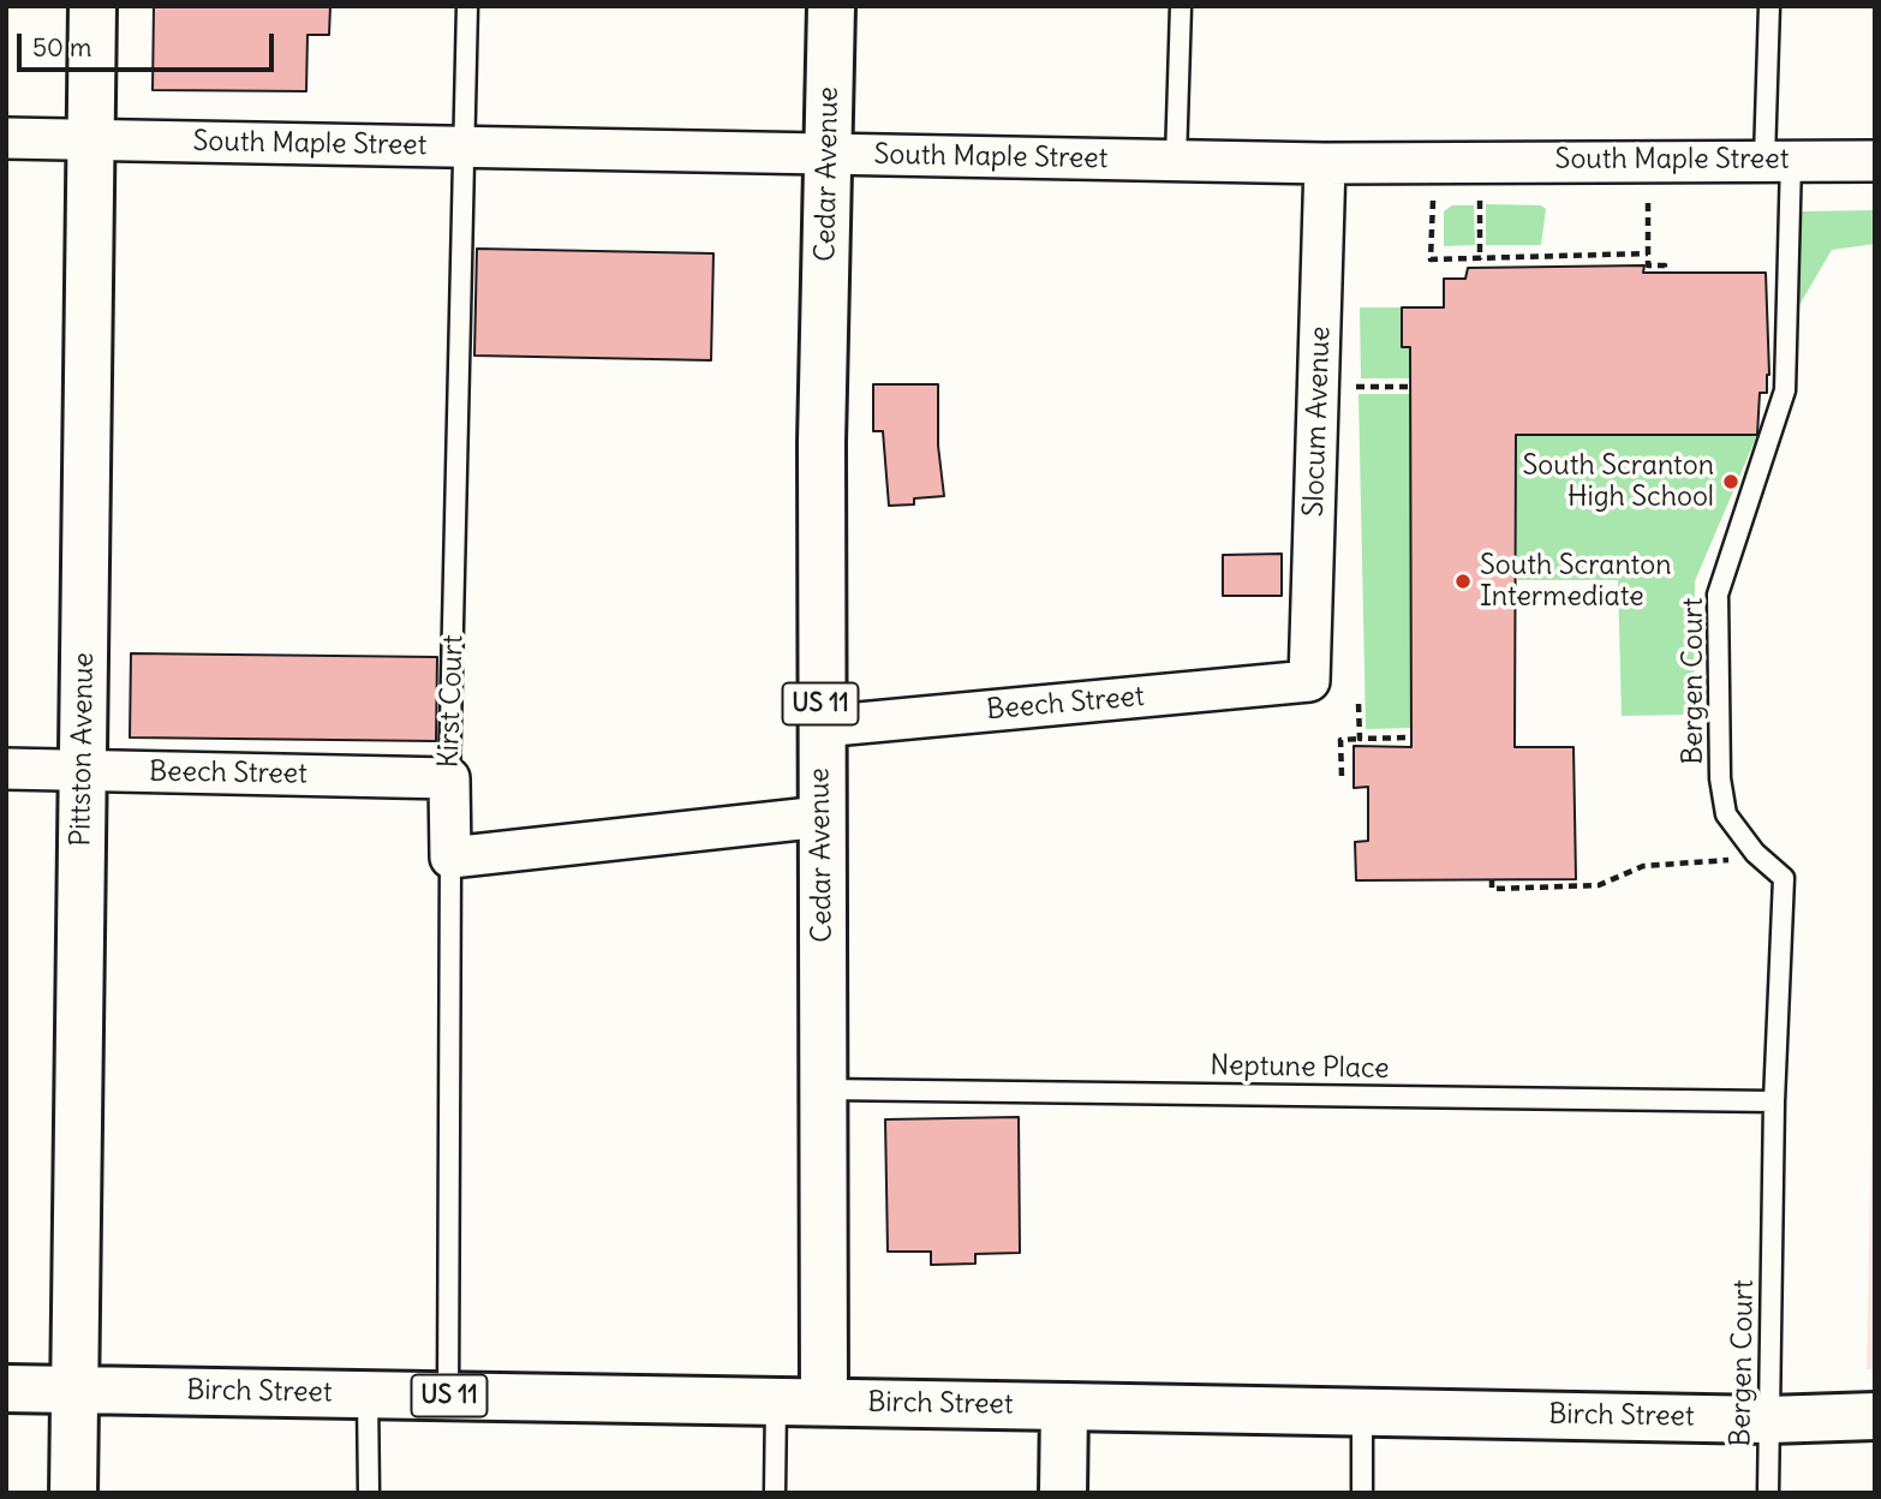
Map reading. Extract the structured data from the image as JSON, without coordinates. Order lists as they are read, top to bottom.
{
  "streets": {
    "main road": [
      "Cedar Avenue",
      "US 11",
      "Pittston Avenue",
      "Birch Street"
    ],
    "street": [
      "South Maple Street",
      "Slocum Avenue",
      "Kirst Court",
      "Beech Street"
    ],
    "lane": ["Bergen Court", "Neptune Place"]
  },
  "crossings": [
    ["South Maple Street", "Cedar Avenue"],
    ["South Maple Street", "Slocum Avenue"],
    ["South Maple Street", "Bergen Court"],
    ["South Maple Street", "Kirst Court"],
    ["South Maple Street", "Pittston Avenue"],
    ["Cedar Avenue", "Beech Street"],
    ["Cedar Avenue", "Neptune Place"],
    ["Cedar Avenue", "Birch Street"],
    ["Slocum Avenue", "Beech Street"],
    ["Bergen Court", "Neptune Place"],
    ["Bergen Court", "Birch Street"],
    ["Kirst Court", "Beech Street"],
    ["Kirst Court", "Birch Street"],
    ["Beech Street", "Pittston Avenue"],
    ["Pittston Avenue", "Birch Street"]
  ],
  "places": ["South Scranton High School", "South Scranton Intermediate"],
  "scale_bar": "50 m"
}
